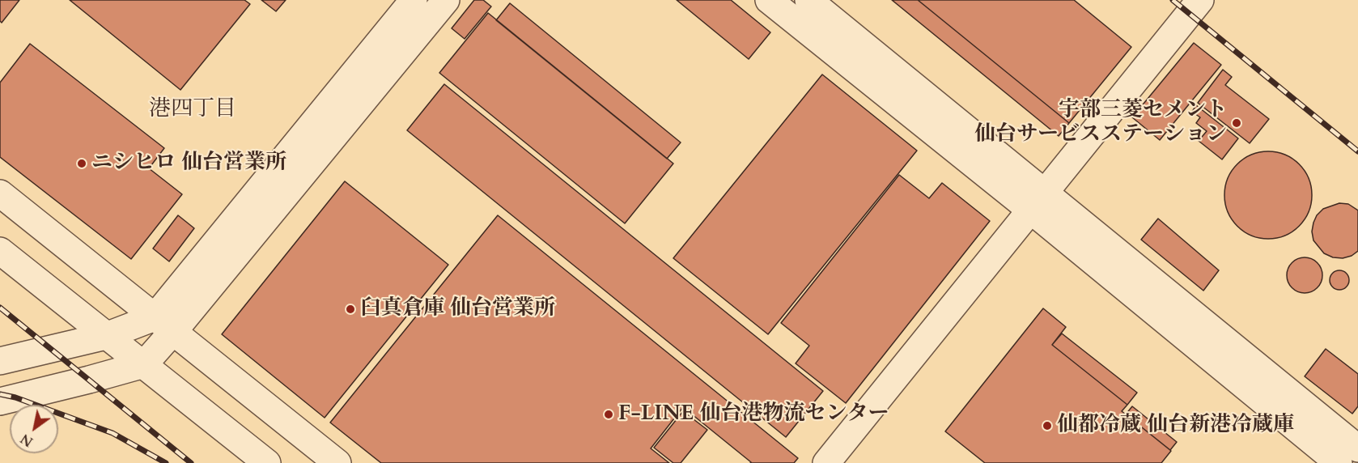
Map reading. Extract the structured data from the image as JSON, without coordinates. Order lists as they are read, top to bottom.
{
  "districts": ["港四丁目"],
  "places": [
    "宇部三菱セメント 仙台サービスステーション",
    "ニシヒロ 仙台営業所",
    "臼真倉庫 仙台営業所",
    "F-LINE 仙台港物流センター",
    "仙都冷蔵 仙台新港冷蔵庫"
  ],
  "north": "bottom left"
}
